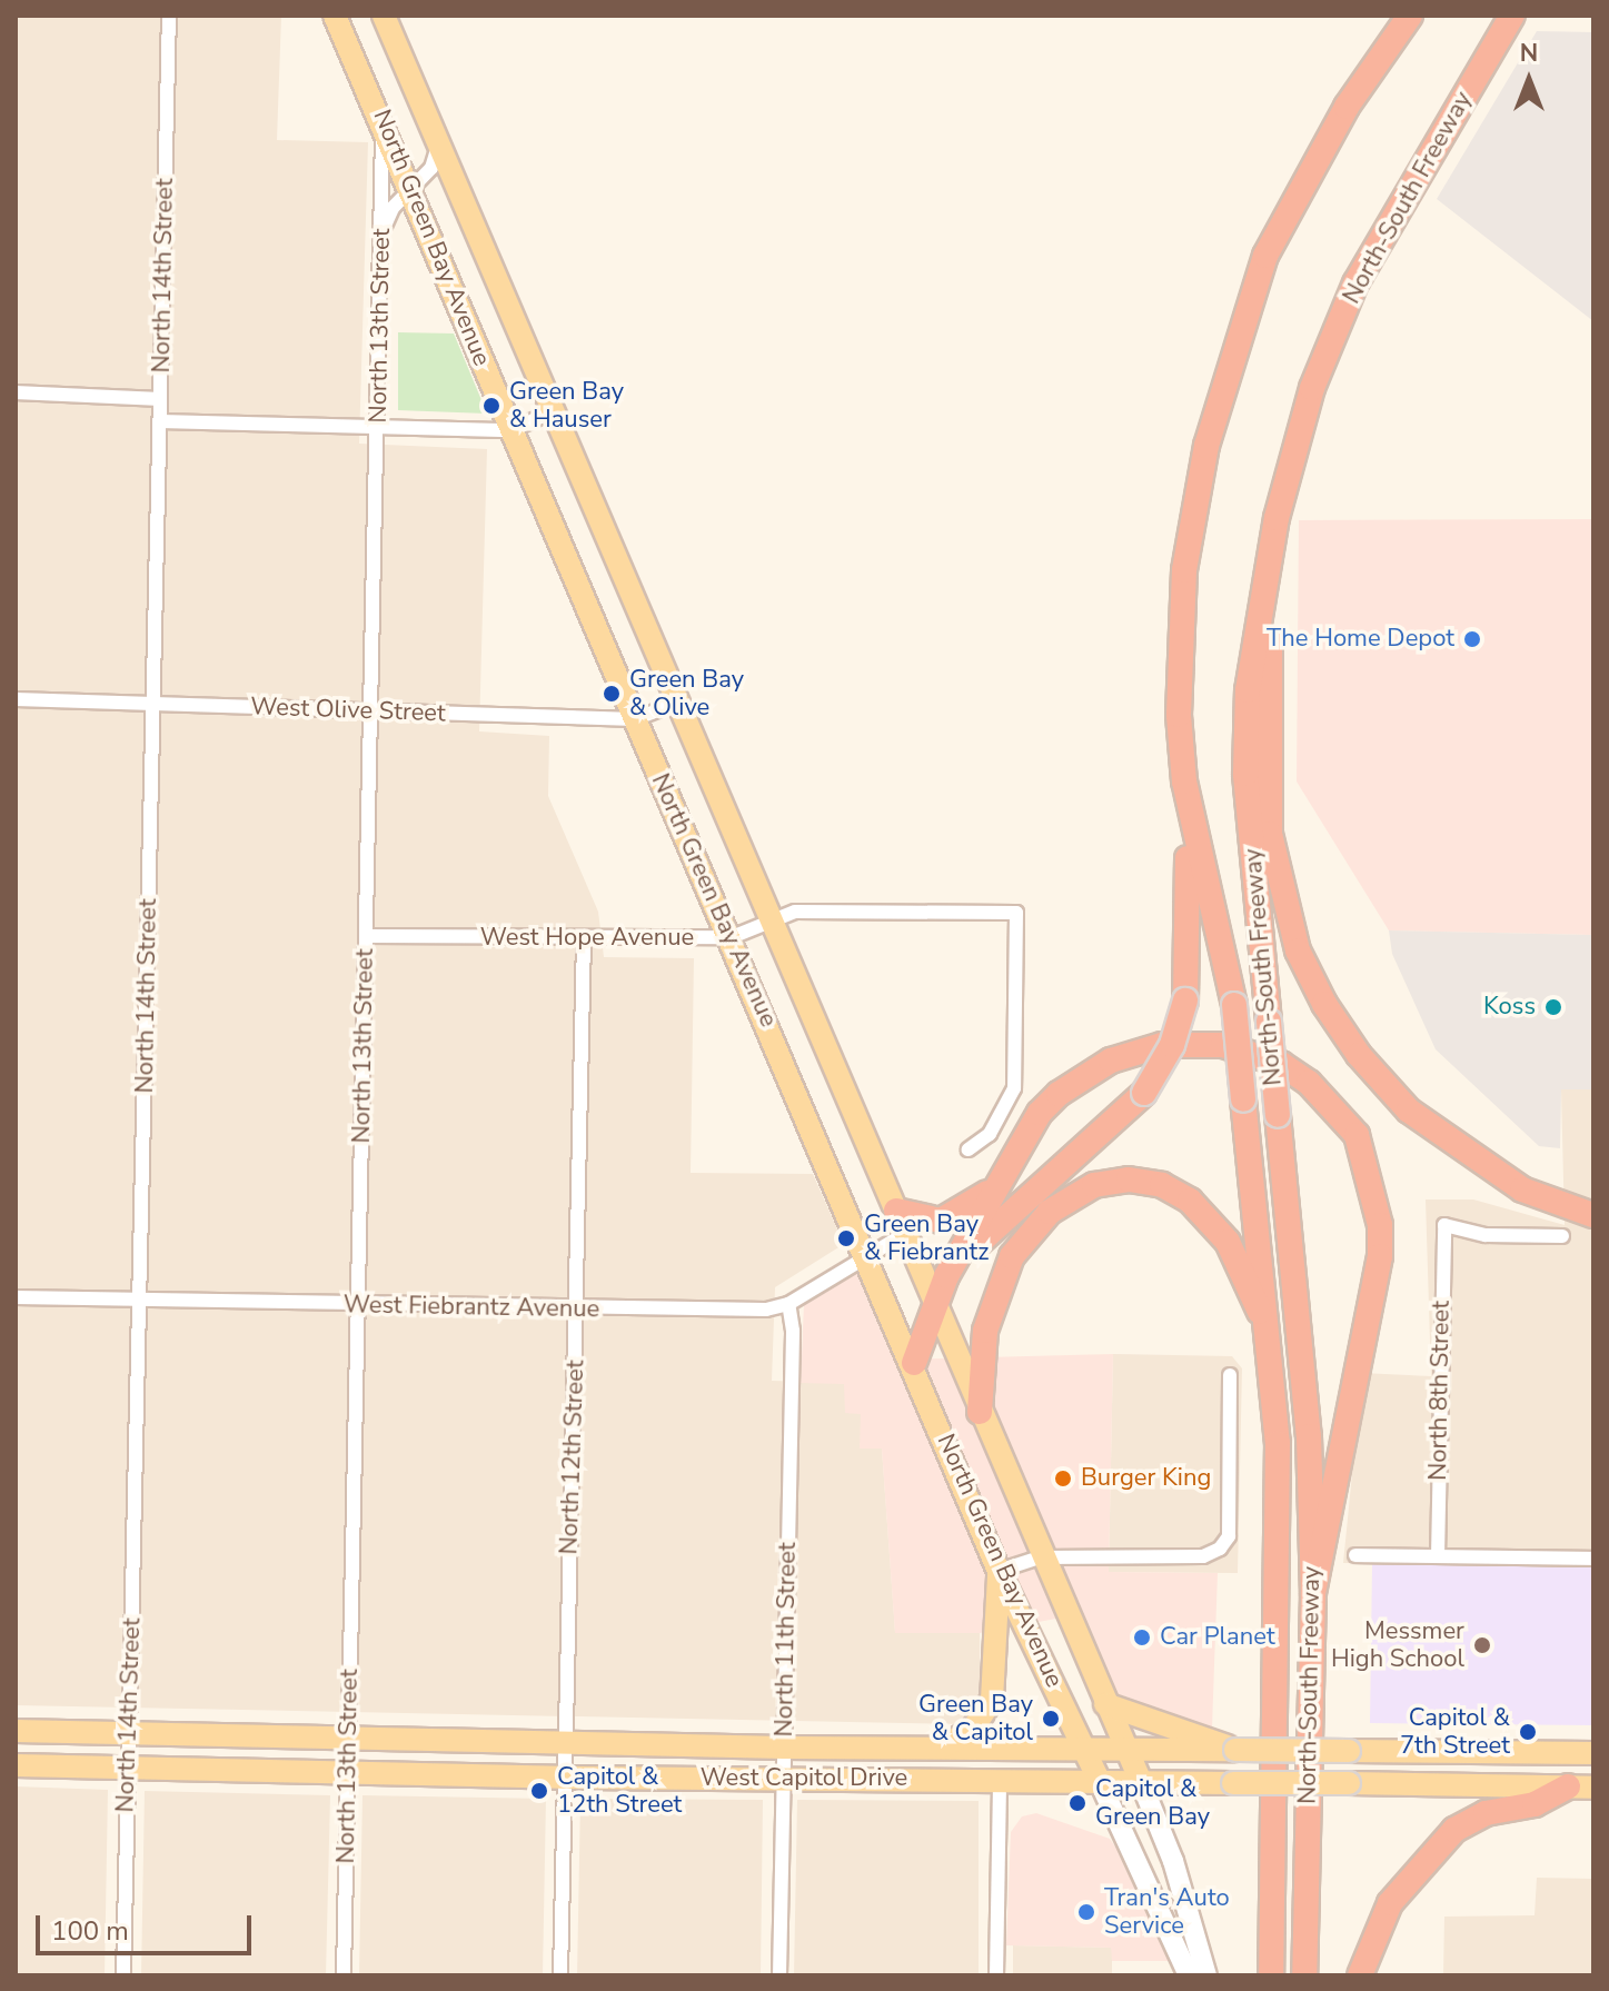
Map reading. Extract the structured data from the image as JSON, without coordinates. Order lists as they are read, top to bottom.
{
  "streets": {
    "highway": ["North-South Freeway"],
    "main road": ["North Green Bay Avenue", "West Capitol Drive"],
    "street": [
      "North 14th Street",
      "North 13th Street",
      "West Olive Street",
      "West Hope Avenue",
      "West Fiebrantz Avenue",
      "North 8th Street",
      "North 12th Street",
      "North 11th Street"
    ]
  },
  "crossings": [
    ["North Green Bay Avenue", "North 13th Street"],
    ["North Green Bay Avenue", "West Olive Street"],
    ["North Green Bay Avenue", "West Hope Avenue"],
    ["North Green Bay Avenue", "West Fiebrantz Avenue"],
    ["North Green Bay Avenue", "West Capitol Drive"],
    ["North 14th Street", "West Olive Street"],
    ["North 14th Street", "West Fiebrantz Avenue"],
    ["North 14th Street", "West Capitol Drive"],
    ["North 13th Street", "West Olive Street"],
    ["North 13th Street", "West Hope Avenue"],
    ["North 13th Street", "West Fiebrantz Avenue"],
    ["North 13th Street", "West Capitol Drive"],
    ["West Hope Avenue", "North 12th Street"],
    ["West Fiebrantz Avenue", "North 12th Street"],
    ["West Fiebrantz Avenue", "North 11th Street"],
    ["North 12th Street", "West Capitol Drive"],
    ["North 11th Street", "West Capitol Drive"]
  ],
  "places": [
    "Green Bay & Hauser",
    "The Home Depot",
    "Green Bay & Olive",
    "Koss",
    "Green Bay & Fiebrantz",
    "Burger King",
    "Car Planet",
    "Messmer High School",
    "Green Bay & Capitol",
    "Capitol & 7th Street",
    "Capitol & 12th Street",
    "Capitol & Green Bay",
    "Tran's Auto Service"
  ],
  "scale_bar": "100 m",
  "north": "top"
}
